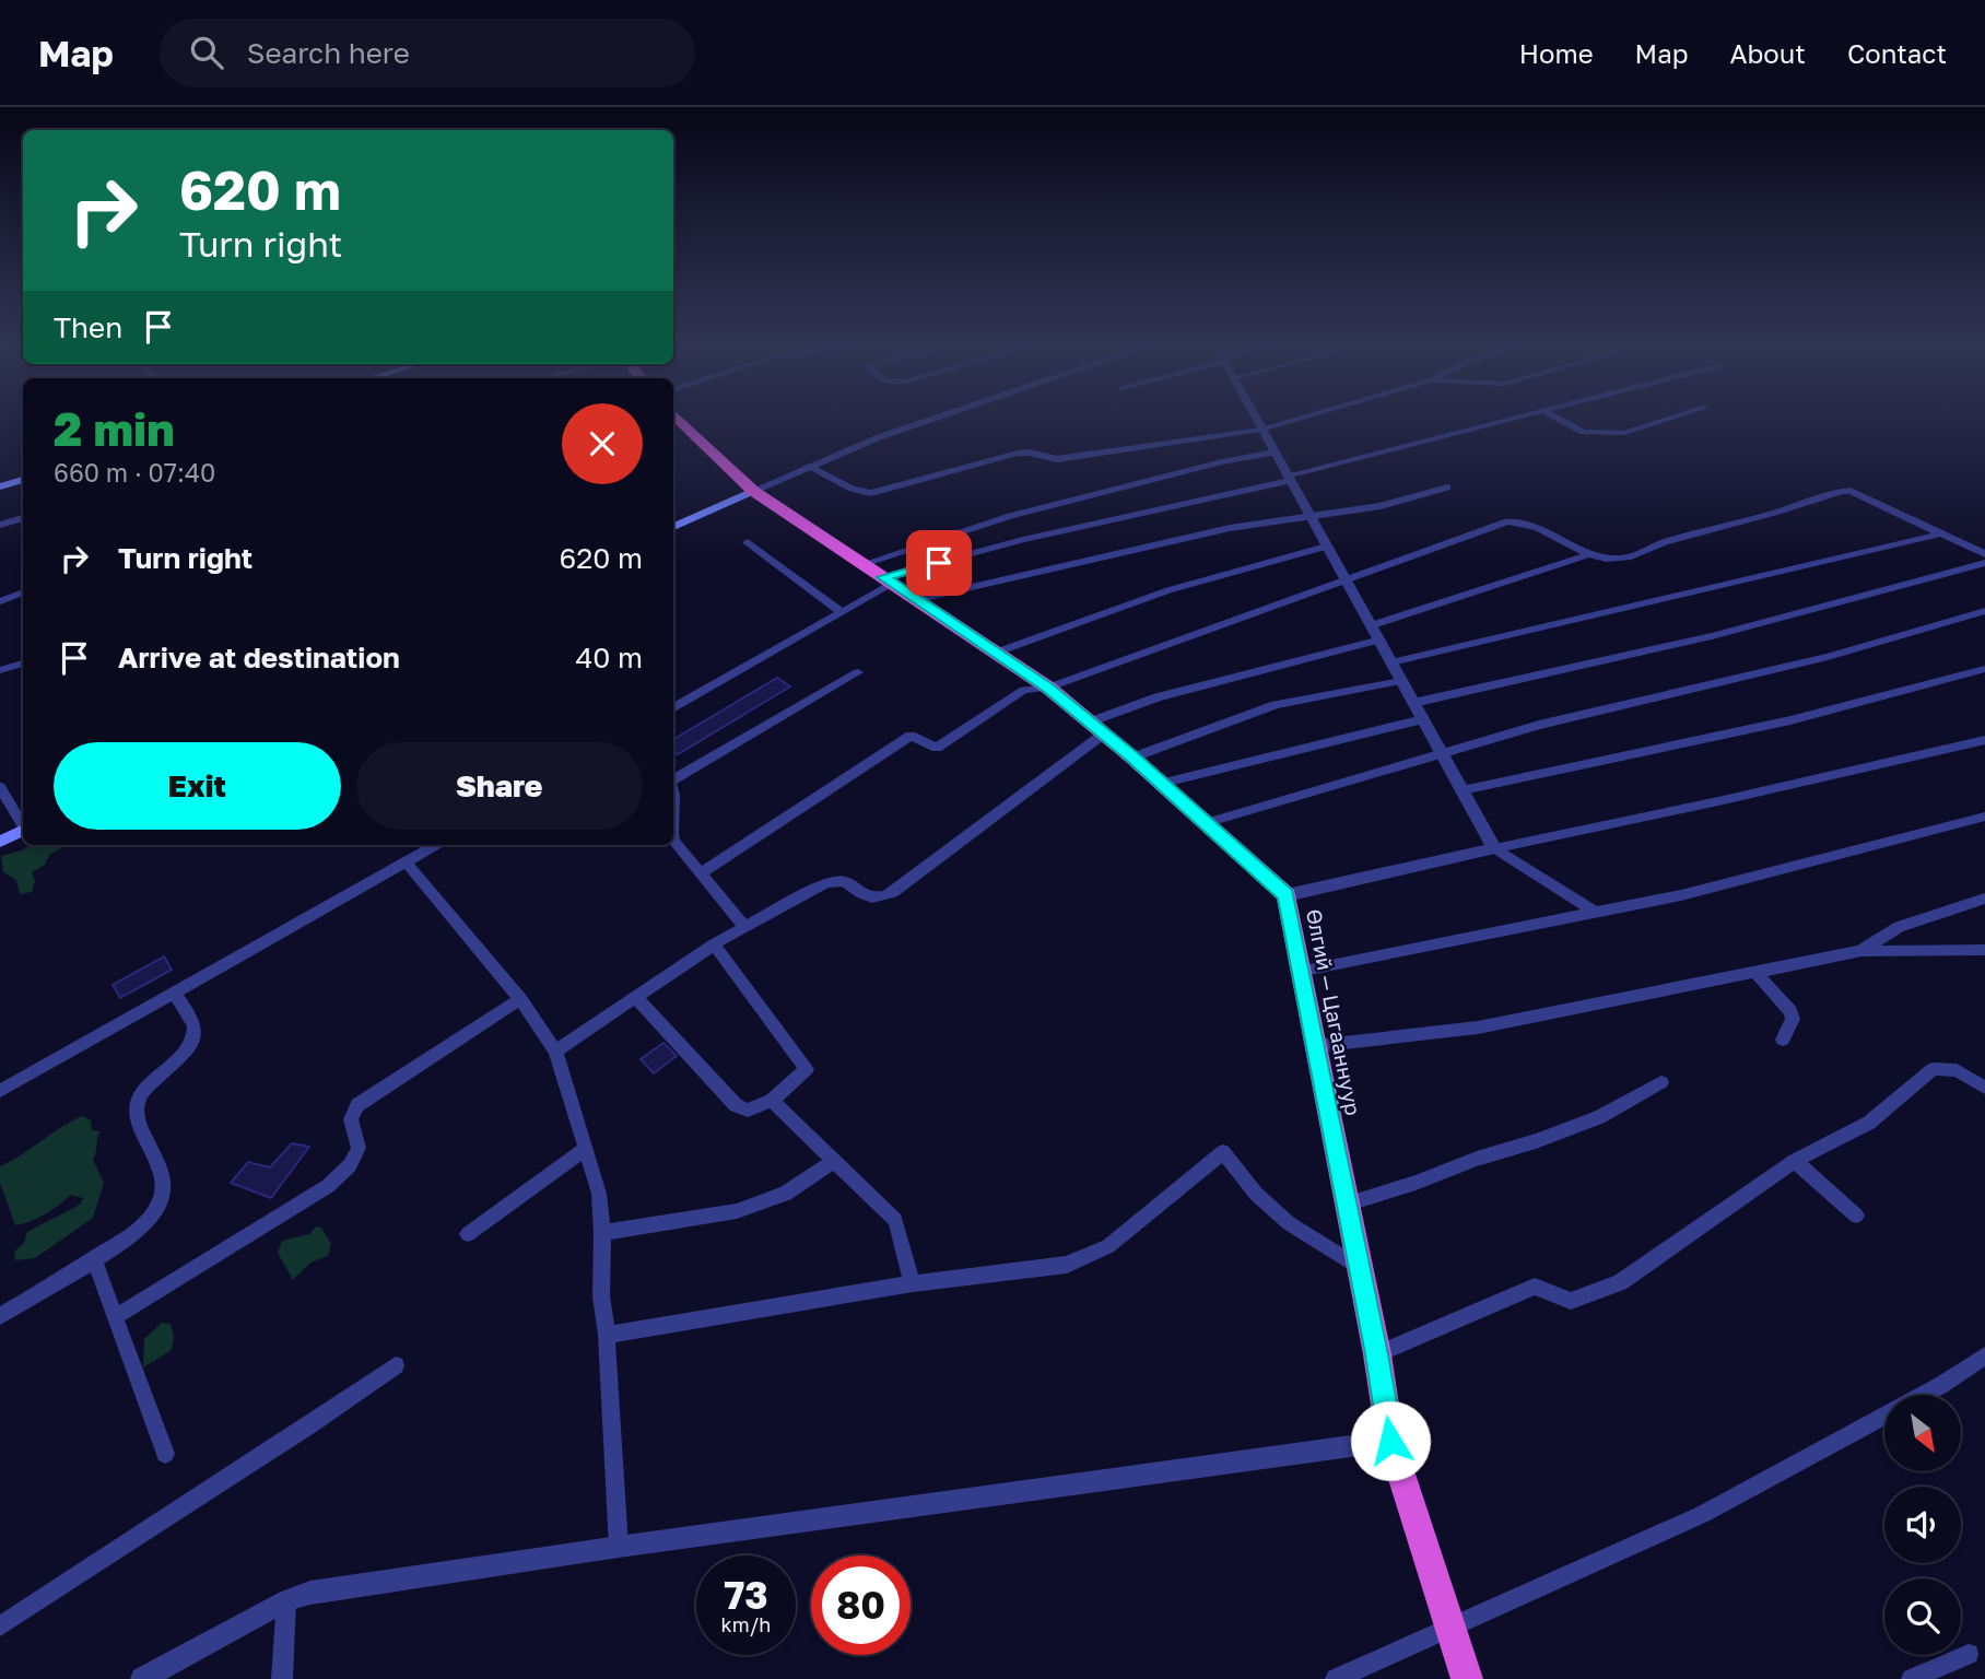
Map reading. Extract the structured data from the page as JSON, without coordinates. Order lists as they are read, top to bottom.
{
  "streets": {
    "highway": ["Өлгий — Цагааннуур"]
  },
  "north": "bottom right",
  "page": {
    "header": "Map",
    "search": "Search here",
    "nav": [
      "Home",
      "Map",
      "About",
      "Contact"
    ],
    "turn": ["620 m", "Turn right"],
    "then": "Then",
    "heading": ["2 min", "660 m · 07:40"],
    "list": [
      {
        "name": "Turn right",
        "value": "620 m"
      },
      {
        "name": "Arrive at destination",
        "value": "40 m"
      }
    ],
    "buttons": ["Exit", "Share"],
    "speed": "73 km/h",
    "limit": "80"
  }
}
